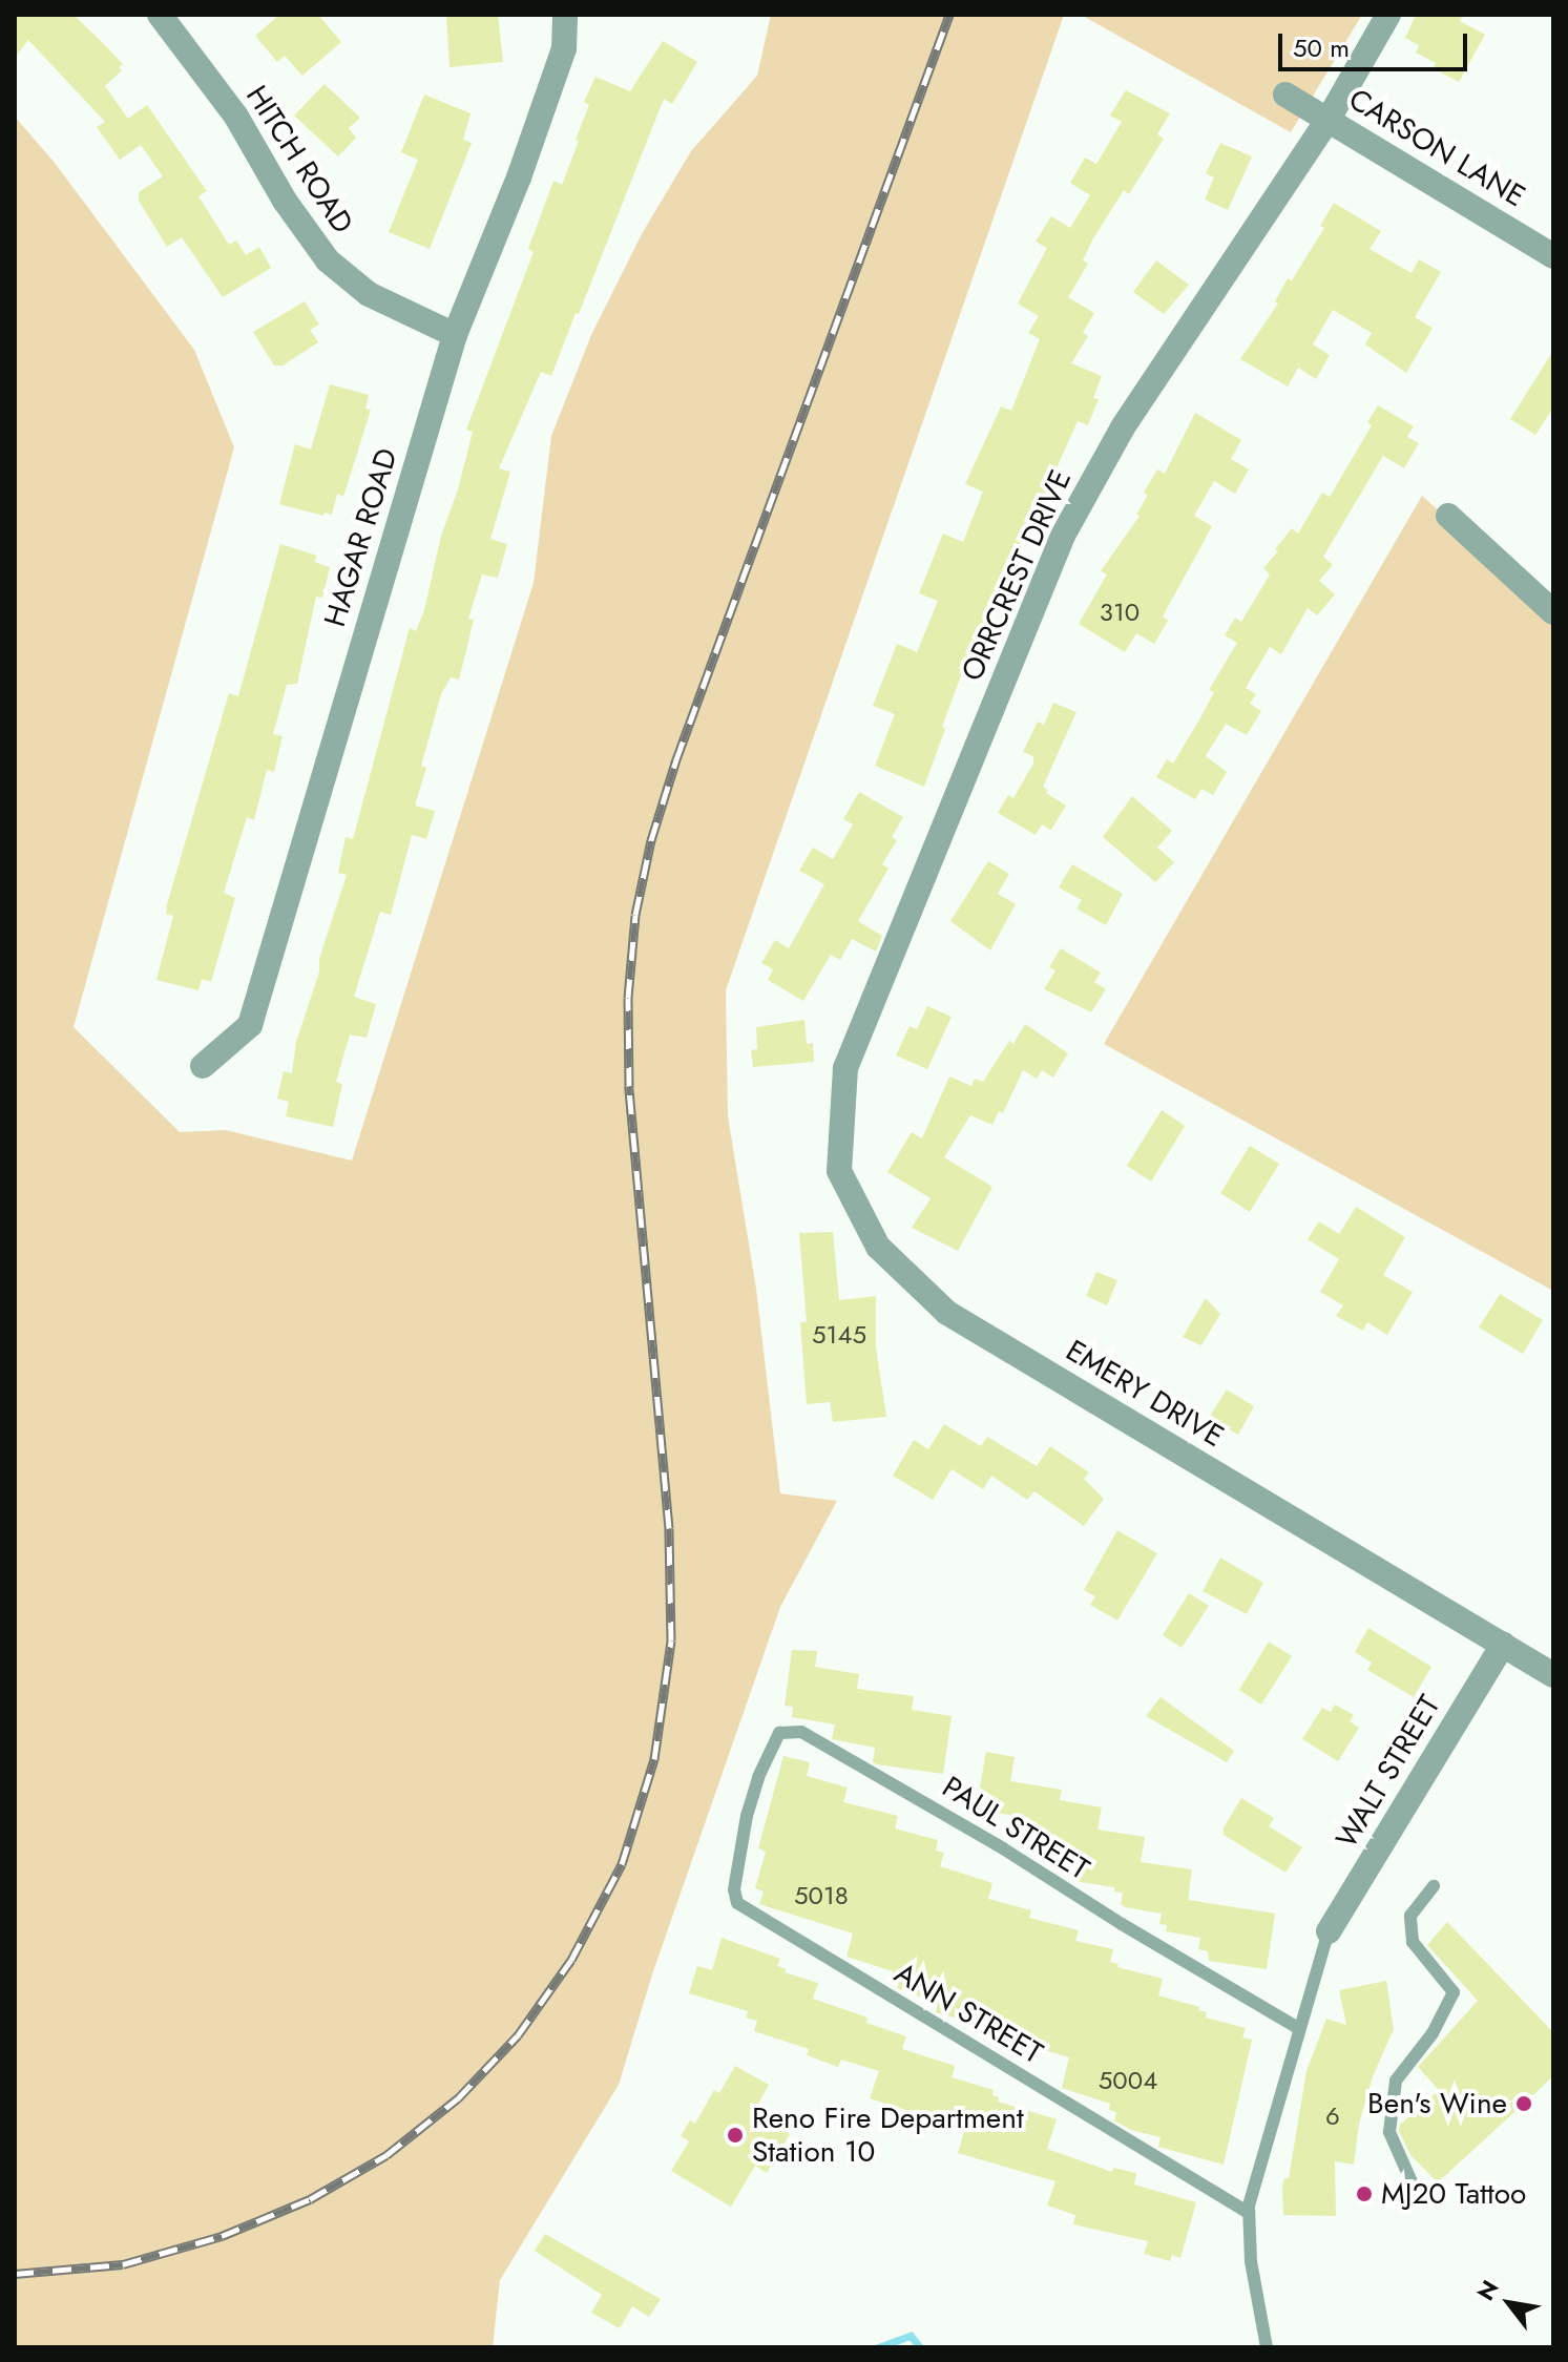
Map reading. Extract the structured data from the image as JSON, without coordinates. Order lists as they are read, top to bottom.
{
  "streets": {
    "street": [
      "CARSON LANE",
      "HITCH ROAD",
      "HAGAR ROAD",
      "ORRCREST DRIVE",
      "EMERY DRIVE",
      "WALT STREET"
    ],
    "lane": ["PAUL STREET", "ANN STREET"]
  },
  "crossings": [
    ["CARSON LANE", "ORRCREST DRIVE"],
    ["HITCH ROAD", "HAGAR ROAD"],
    ["ORRCREST DRIVE", "EMERY DRIVE"],
    ["EMERY DRIVE", "WALT STREET"],
    ["PAUL STREET", "ANN STREET"]
  ],
  "places": ["Ben's Wine", "Reno Fire Department Station 10", "MJ20 Tattoo"],
  "house_numbers": [
    "310",
    "5145",
    "5018",
    "5004",
    "6"
  ],
  "scale_bar": "50 m",
  "north": "top left"
}
